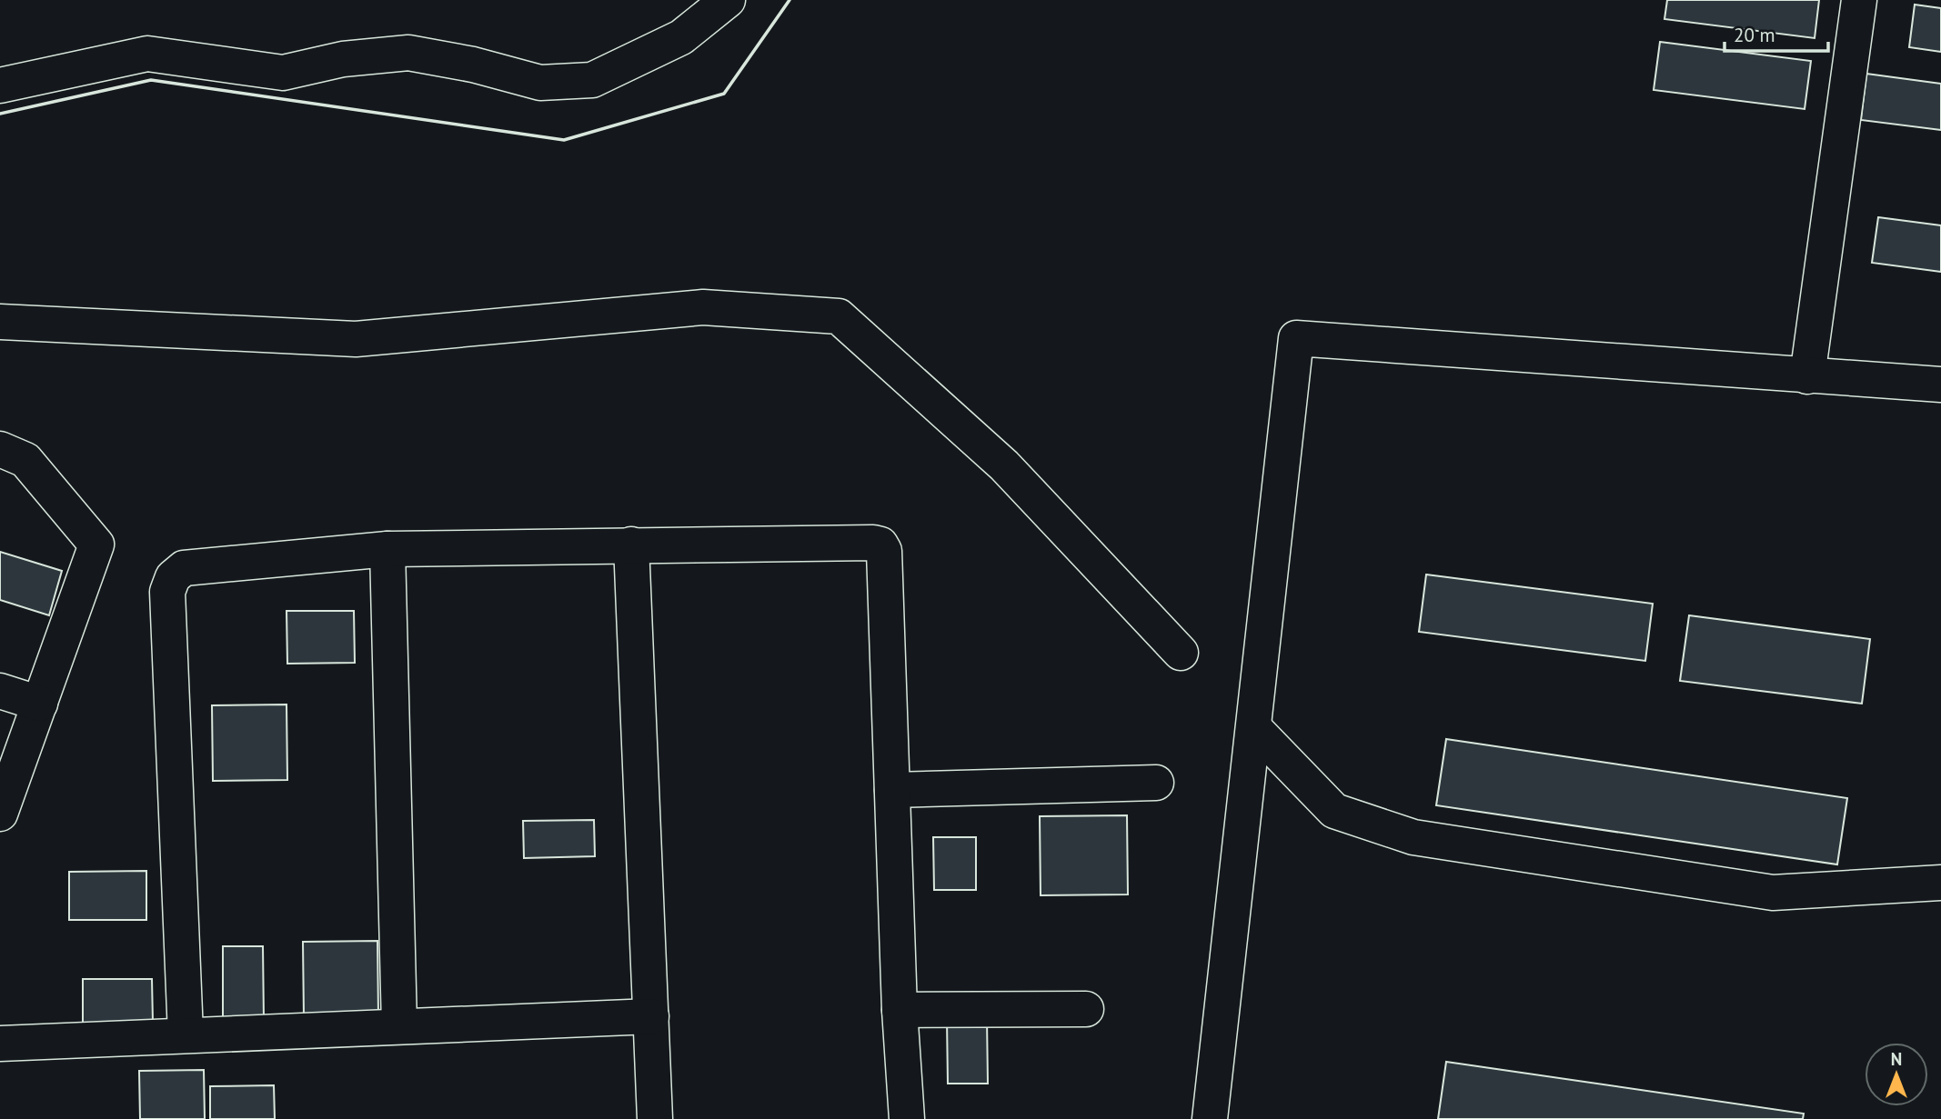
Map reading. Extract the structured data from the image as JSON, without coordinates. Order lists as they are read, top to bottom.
{
  "scale_bar": "20 m",
  "north": "top"
}
